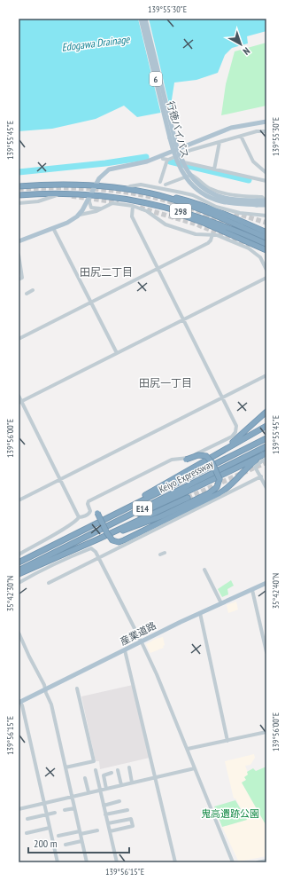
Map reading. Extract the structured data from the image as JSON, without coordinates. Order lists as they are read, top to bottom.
{
  "streets": {
    "highway": ["298", "Keiyo Expressway", "E14"],
    "main road": ["6", "行徳バイパス", "産業道路"]
  },
  "districts": ["田尻二丁目", "田尻一丁目"],
  "water": ["Edogawa Drainage"],
  "parks": ["鬼高遺跡公園"],
  "scale_bar": "200 m",
  "north": "bottom right",
  "coordinates": [
    "139°55'30\"E",
    "139°55'45\"E",
    "139°56'00\"E",
    "35°42'40\"N",
    "35°42'30\"N",
    "139°56'15\"E"
  ]
}
